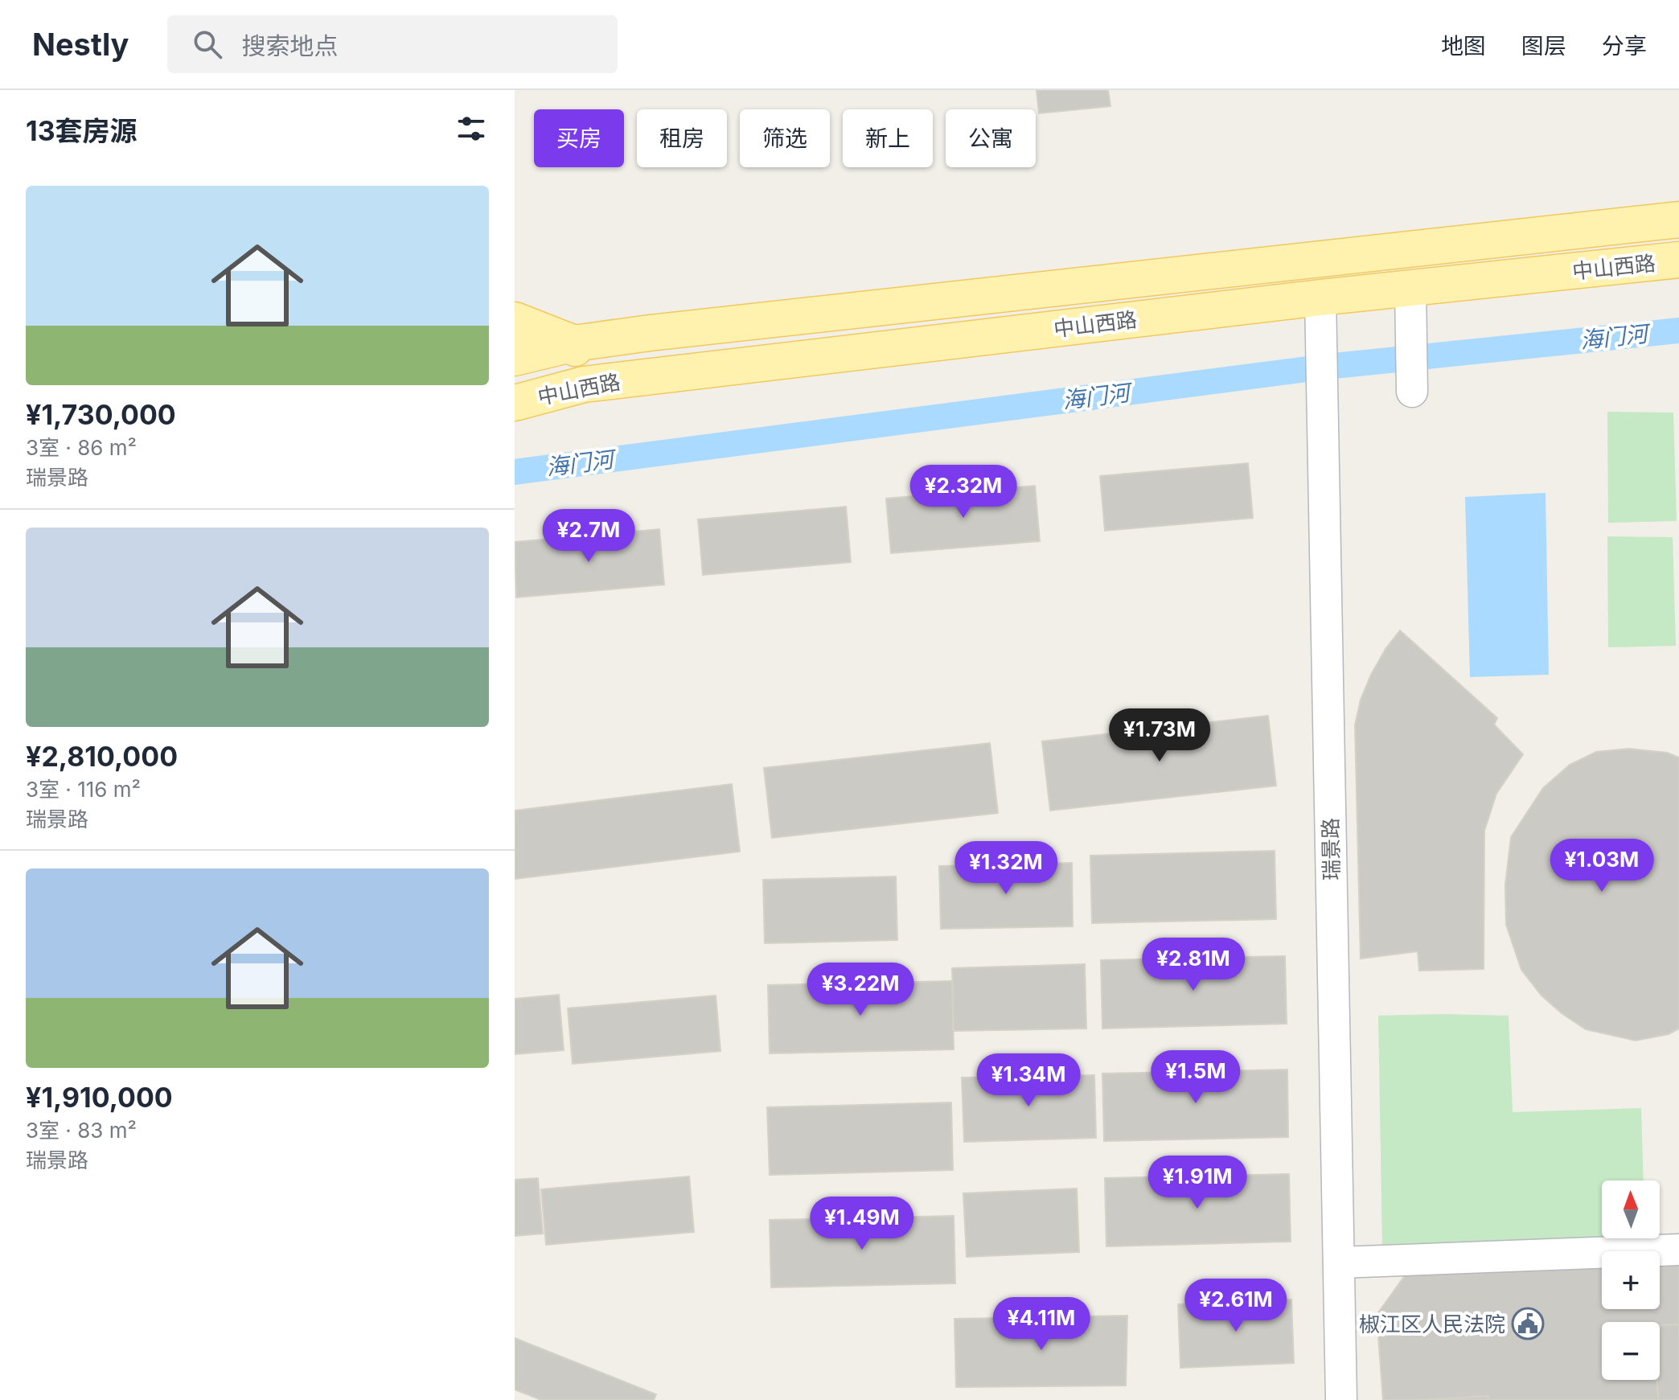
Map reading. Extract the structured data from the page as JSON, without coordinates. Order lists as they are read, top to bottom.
{
  "streets": {
    "main road": ["中山西路"],
    "street": ["瑞景路"]
  },
  "crossings": [
    ["中山西路", "瑞景路"]
  ],
  "water": ["海门河"],
  "places": {
    "public building": ["椒江区人民法院"]
  },
  "north": "top",
  "page": {
    "header": "Nestly",
    "search": "搜索地点",
    "nav": ["地图", "图层", "分享"],
    "heading": "13套房源",
    "chip": [
      "买房",
      "租房",
      "筛选",
      "新上",
      "公寓"
    ],
    "list": [
      {
        "name": "¥1,730,000",
        "note": "3室 · 86 m² · 瑞景路"
      },
      {
        "name": "¥2,810,000",
        "note": "3室 · 116 m² · 瑞景路"
      },
      {
        "name": "¥1,910,000",
        "note": "3室 · 83 m² · 瑞景路"
      }
    ],
    "price": [
      "¥2.32M",
      "¥2.7M",
      "¥1.73M",
      "¥1.03M",
      "¥1.32M",
      "¥2.81M",
      "¥3.22M",
      "¥1.5M",
      "¥1.34M",
      "¥1.91M",
      "¥1.49M",
      "¥2.61M",
      "¥4.11M"
    ],
    "map_buttons": ["+", "−"]
  }
}
